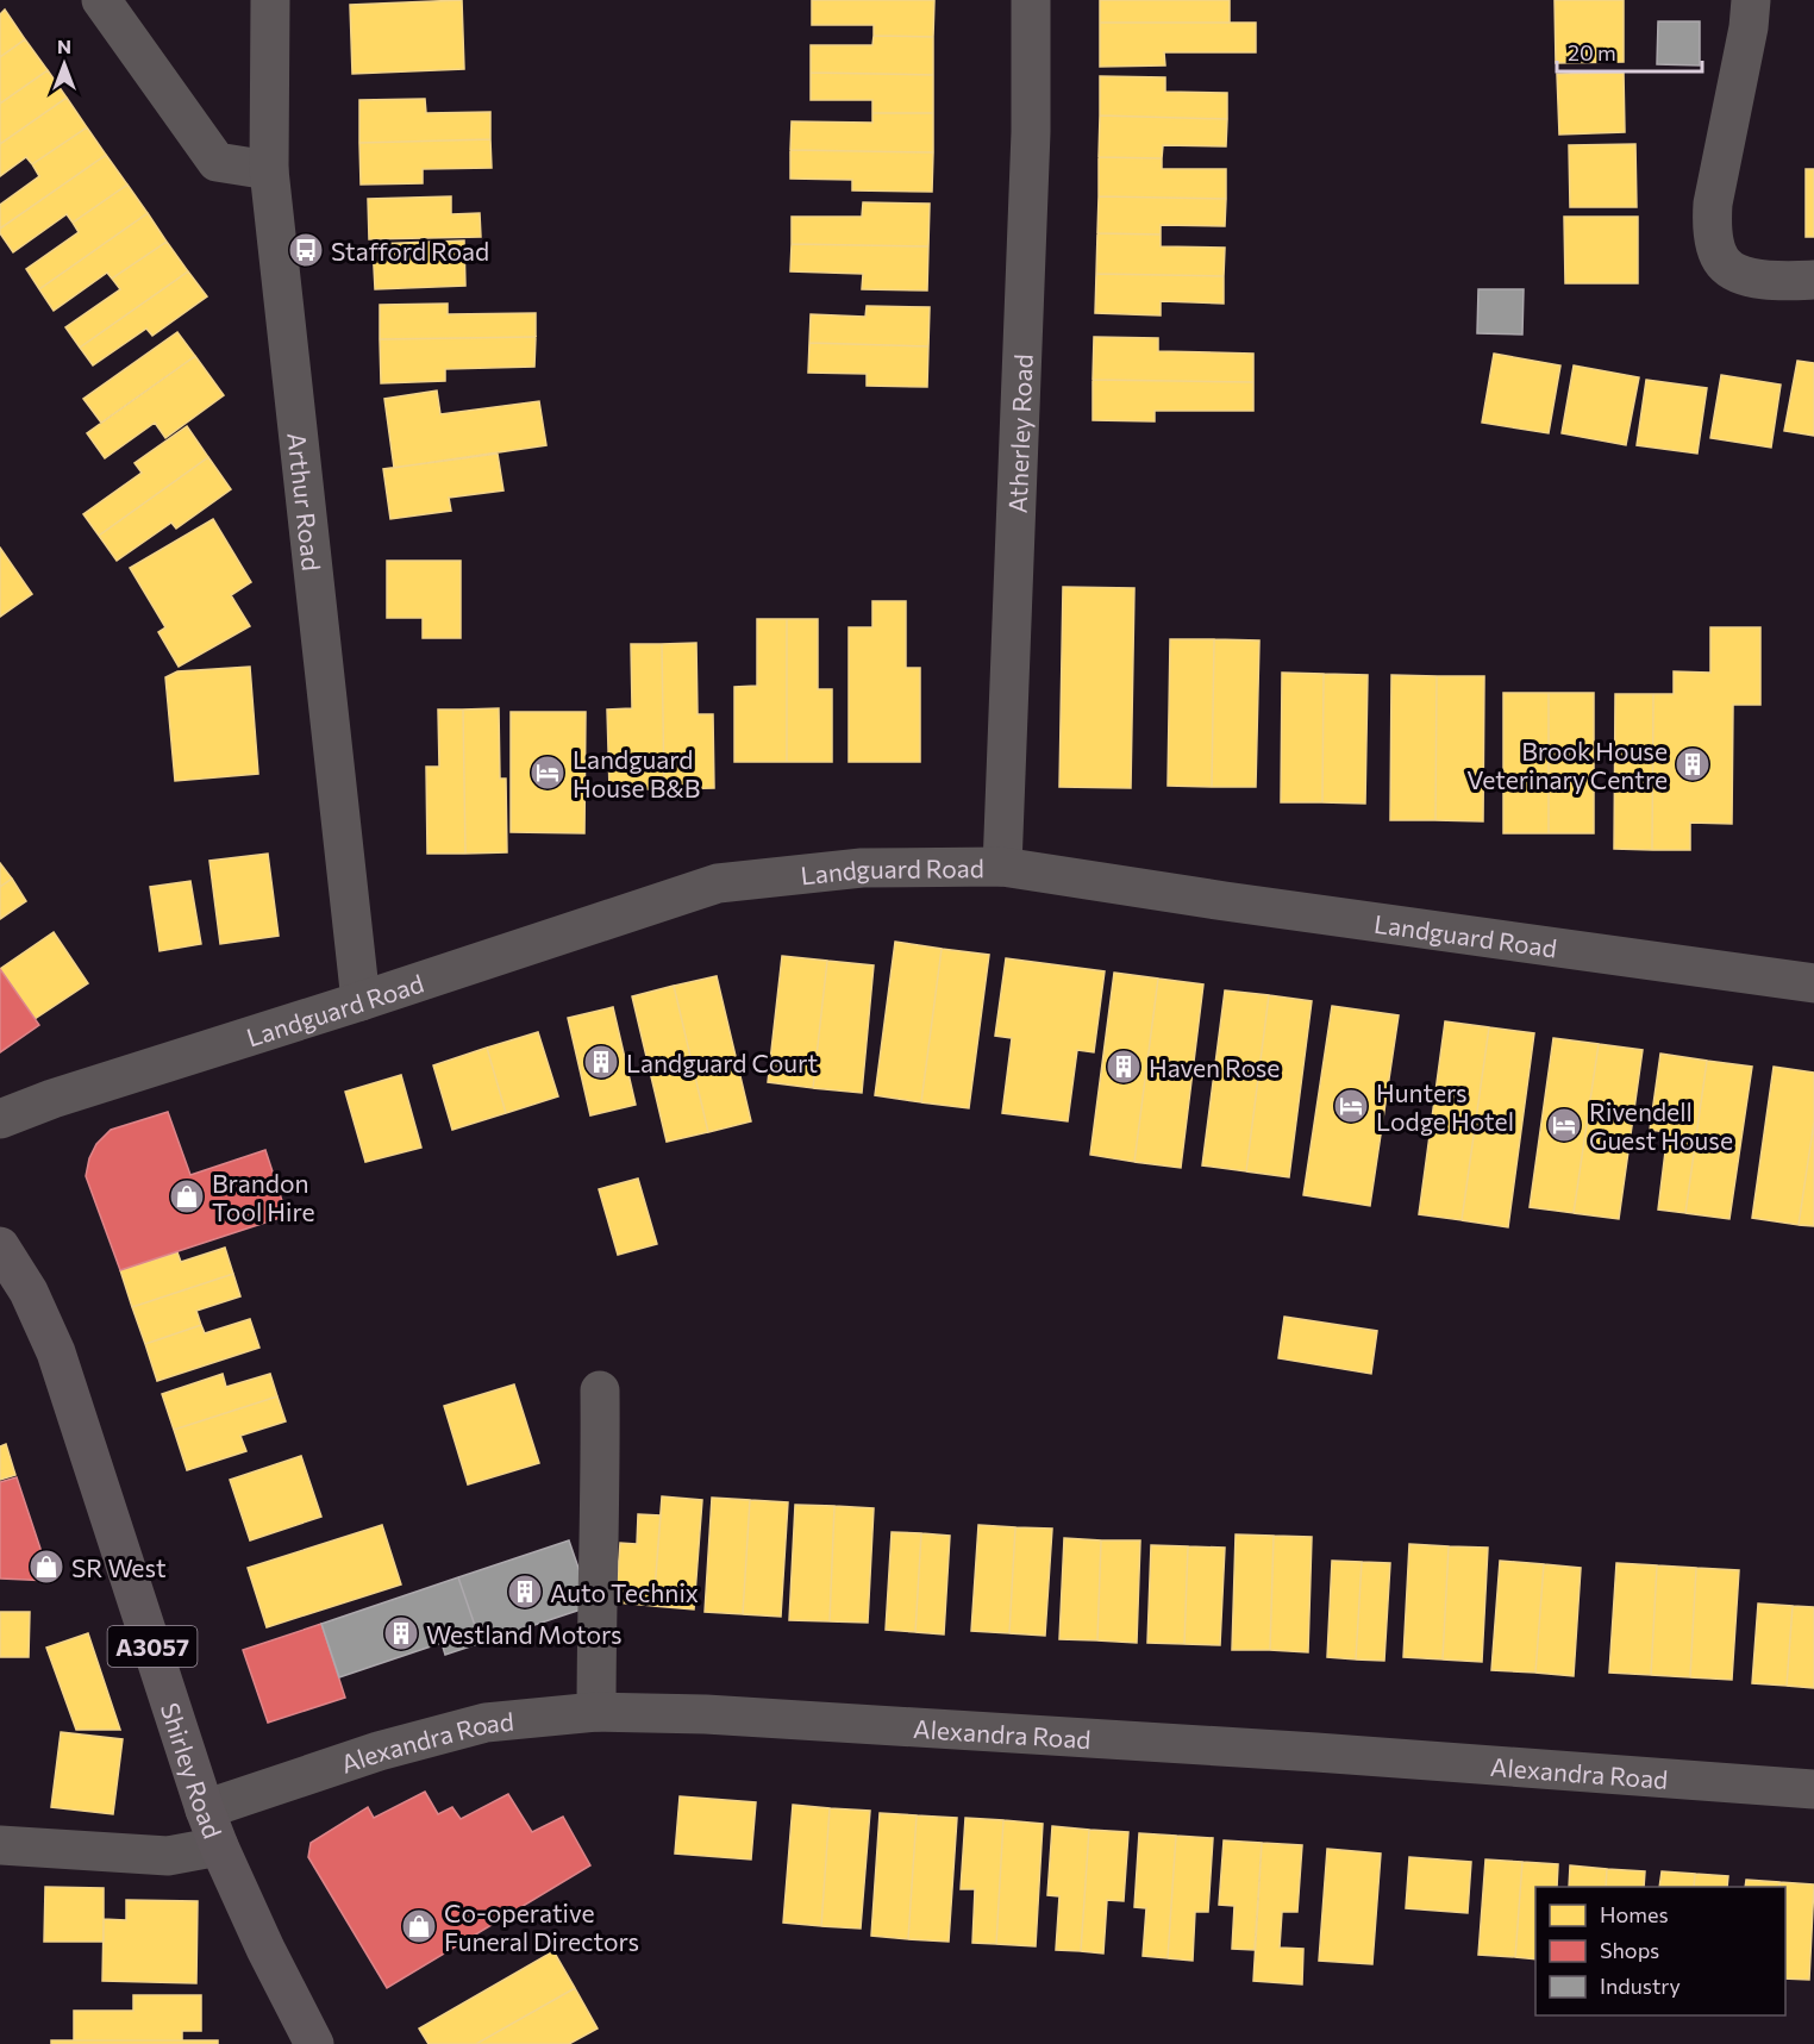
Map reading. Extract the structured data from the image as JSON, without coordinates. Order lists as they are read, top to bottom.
{
  "streets": {
    "main road": ["A3057", "Shirley Road"],
    "street": [
      "Atherley Road",
      "Arthur Road",
      "Landguard Road",
      "Alexandra Road"
    ]
  },
  "crossings": [
    ["Atherley Road", "Landguard Road"],
    ["Arthur Road", "Landguard Road"],
    ["Alexandra Road", "Shirley Road"]
  ],
  "places": {
    "bus stop": ["Stafford Road"],
    "building": [
      "Brook House Veterinary Centre",
      "Landguard Court",
      "Haven Rose",
      "Auto Technix",
      "Westland Motors"
    ],
    "hotel": ["Landguard House B&B", "Hunters Lodge Hotel", "Rivendell Guest House"],
    "shop": ["Brandon Tool Hire", "SR West", "Co-operative Funeral Directors"]
  },
  "legend": ["Homes", "Shops", "Industry"],
  "scale_bar": "20 m",
  "north": "top"
}
